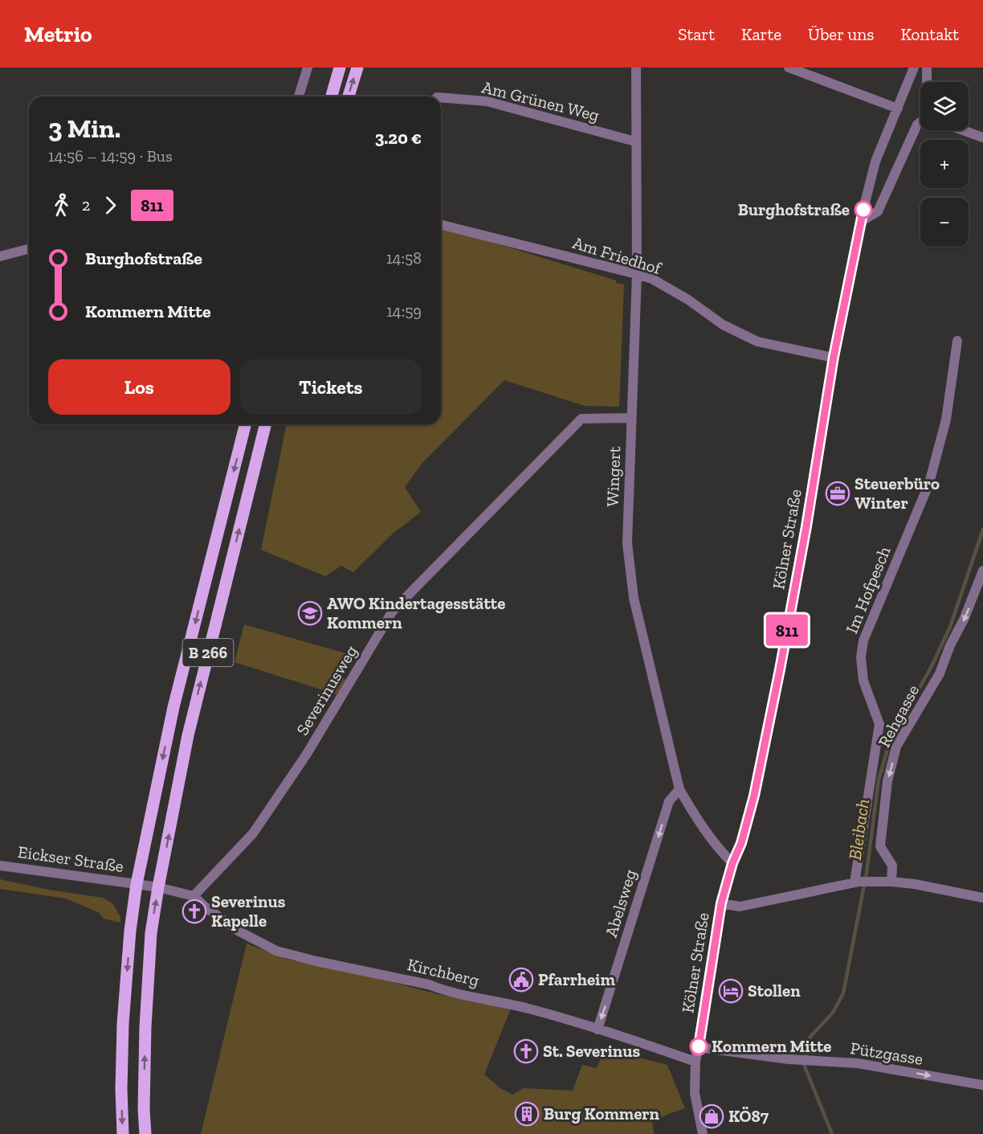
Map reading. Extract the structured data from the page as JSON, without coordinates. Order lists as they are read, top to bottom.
{
  "streets": {
    "main road": ["B 266"],
    "street": [
      "Am Grünen Weg",
      "Am Friedhof",
      "Wingert",
      "Kölner Straße",
      "Im Hofpesch",
      "Severinusweg",
      "Rehgasse",
      "Eickser Straße",
      "Abelsweg",
      "Kirchberg",
      "Pützgasse"
    ]
  },
  "crossings": [
    ["Am Grünen Weg", "Wingert"],
    ["Am Friedhof", "Wingert"],
    ["Am Friedhof", "Kölner Straße"],
    ["Wingert", "Kölner Straße"],
    ["Wingert", "Severinusweg"],
    ["Wingert", "Abelsweg"],
    ["Kölner Straße", "Kirchberg"],
    ["Kölner Straße", "Pützgasse"],
    ["B 266", "Eickser Straße"],
    ["Severinusweg", "Kirchberg"],
    ["Abelsweg", "Kirchberg"]
  ],
  "one_way": ["Rehgasse", "Abelsweg", "Pützgasse"],
  "water": ["Bleibach"],
  "places": {
    "other": ["Burghofstraße", "Kommern Mitte"],
    "office": ["Steuerbüro Winter"],
    "school or university": ["AWO Kindertagesstätte Kommern"],
    "church": ["Severinus Kapelle", "St. Severinus"],
    "public building": ["Pfarrheim"],
    "hotel": ["Stollen"],
    "building": ["Burg Kommern"],
    "shop": ["KÖ87"]
  },
  "lines": ["bus line 811"],
  "page": {
    "header": "Metrio",
    "nav": [
      "Start",
      "Karte",
      "Über uns",
      "Kontakt"
    ],
    "on_map": "811",
    "map_buttons": ["+", "−"],
    "heading": ["3 Min.", "14:56 – 14:59 · Bus", "3.20 €"],
    "legs": ["2", "811"],
    "list": [
      {
        "name": "Burghofstraße",
        "value": "14:58"
      },
      {
        "name": "Kommern Mitte",
        "value": "14:59"
      }
    ],
    "buttons": ["Los", "Tickets"]
  }
}
